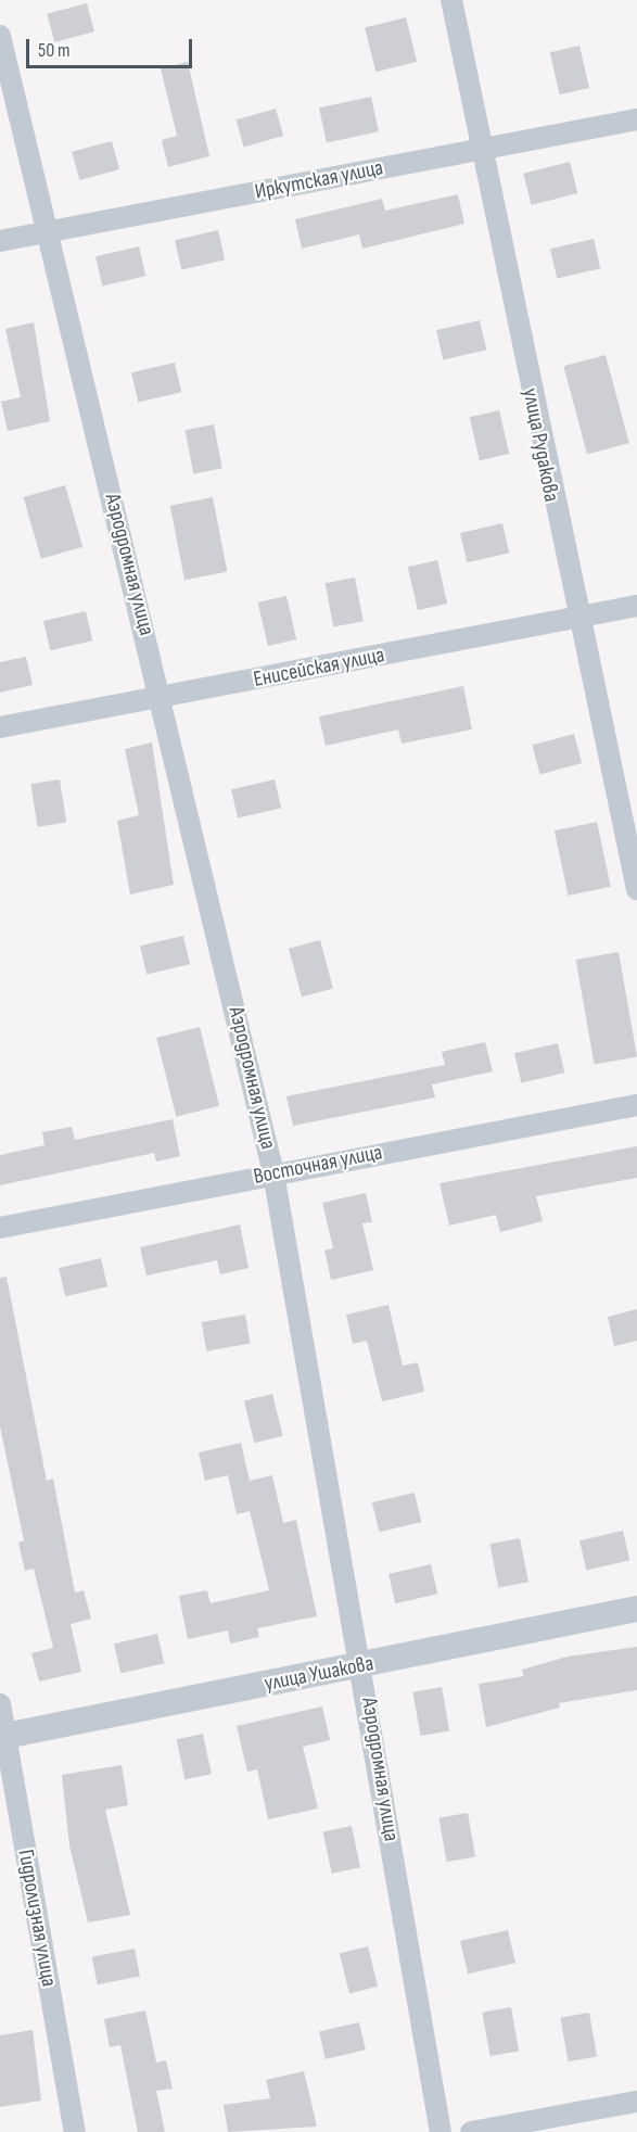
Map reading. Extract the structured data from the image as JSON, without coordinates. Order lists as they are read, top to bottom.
{
  "streets": {
    "street": [
      "Иркутская улица",
      "улица Рудакова",
      "Аэродромная улица",
      "Енисейская улица",
      "Восточная улица",
      "улица Ушакова",
      "Гидролизная улица"
    ]
  },
  "crossings": [
    ["Иркутская улица", "улица Рудакова"],
    ["Иркутская улица", "Аэродромная улица"],
    ["улица Рудакова", "Енисейская улица"],
    ["Аэродромная улица", "Енисейская улица"],
    ["Аэродромная улица", "Восточная улица"],
    ["Аэродромная улица", "улица Ушакова"],
    ["улица Ушакова", "Гидролизная улица"]
  ],
  "scale_bar": "50 m"
}
